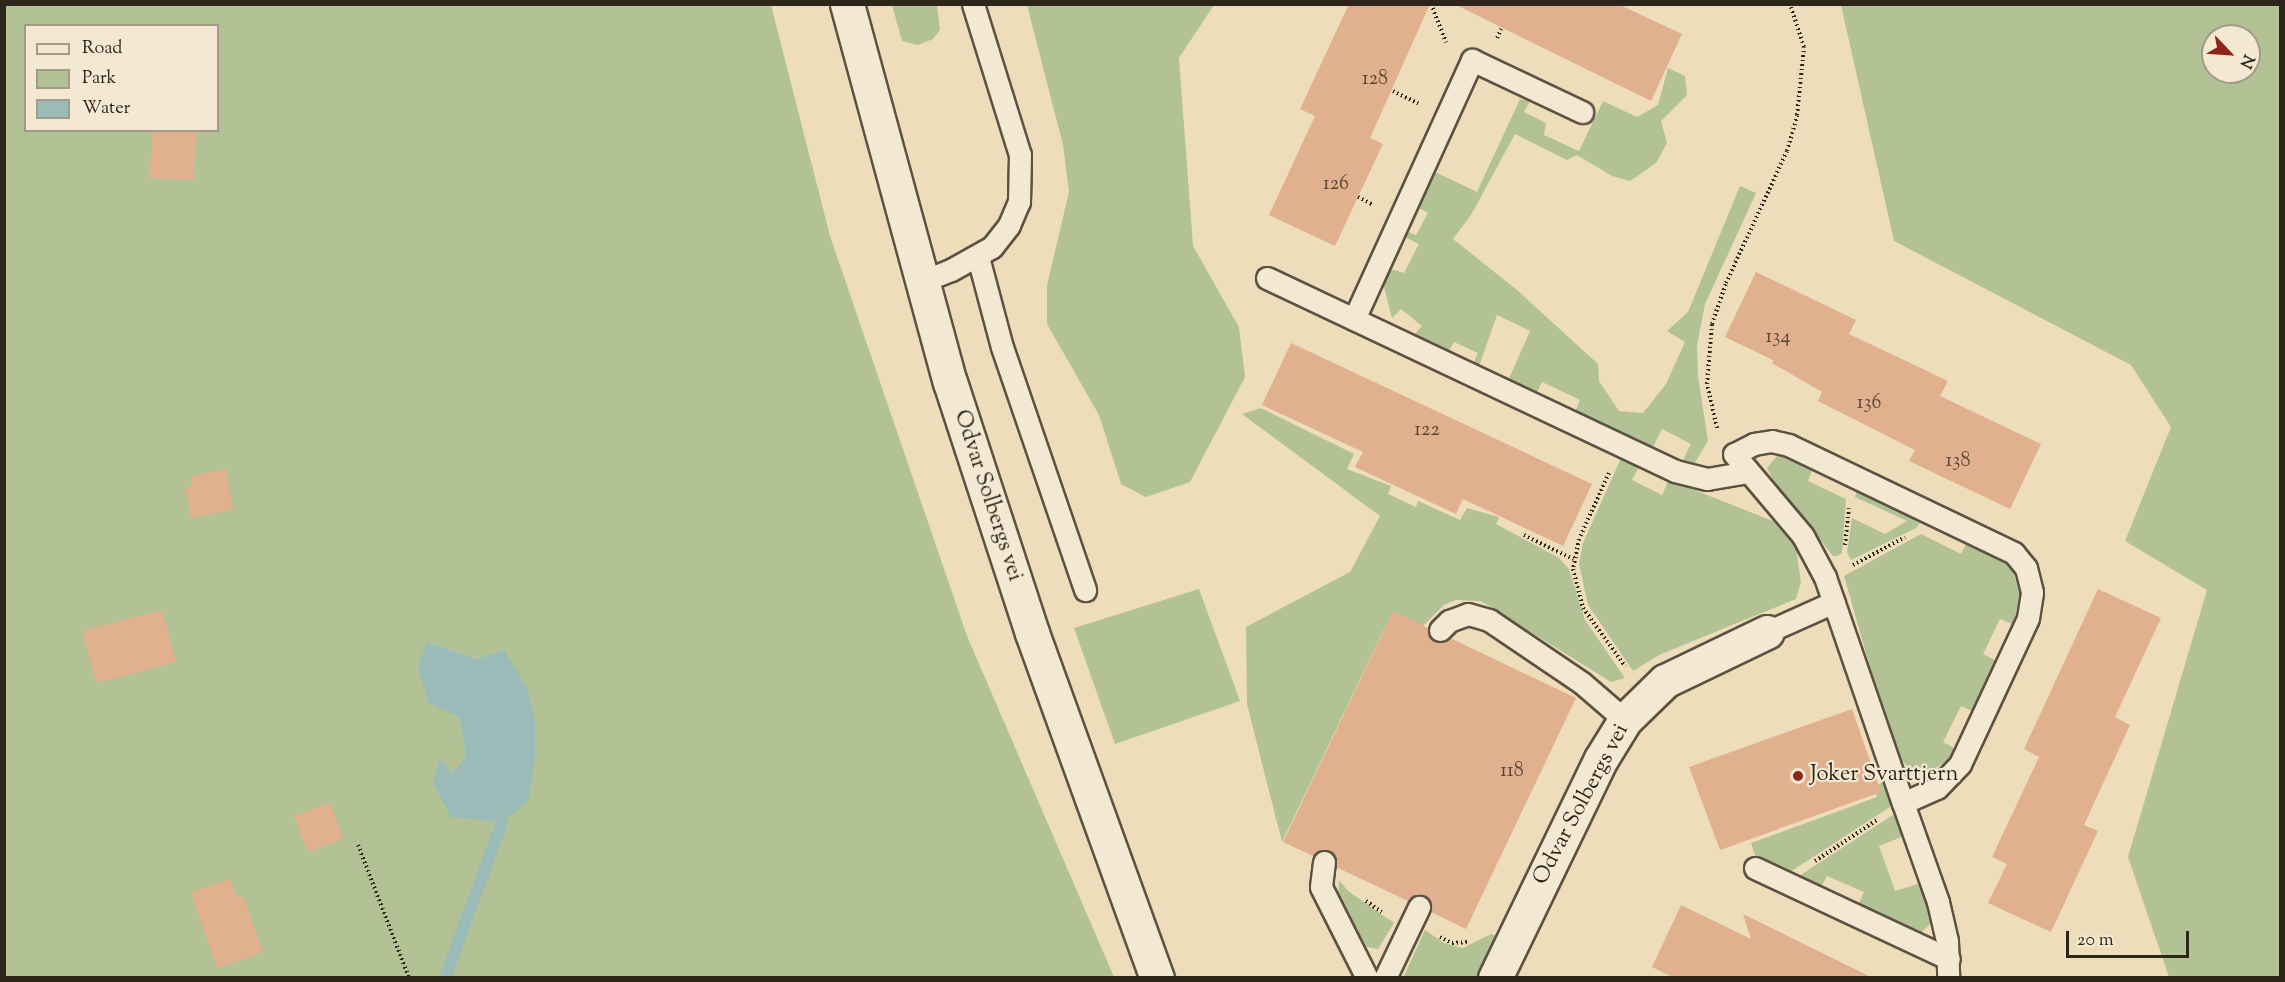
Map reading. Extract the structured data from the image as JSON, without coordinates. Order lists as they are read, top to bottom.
{
  "streets": {
    "street": ["Odvar Solbergs vei"]
  },
  "places": ["Joker Svarttjern"],
  "house_numbers": [
    "128",
    "126",
    "134",
    "136",
    "122",
    "138",
    "118"
  ],
  "legend": ["Road", "Park", "Water"],
  "scale_bar": "20 m",
  "north": "bottom right"
}
